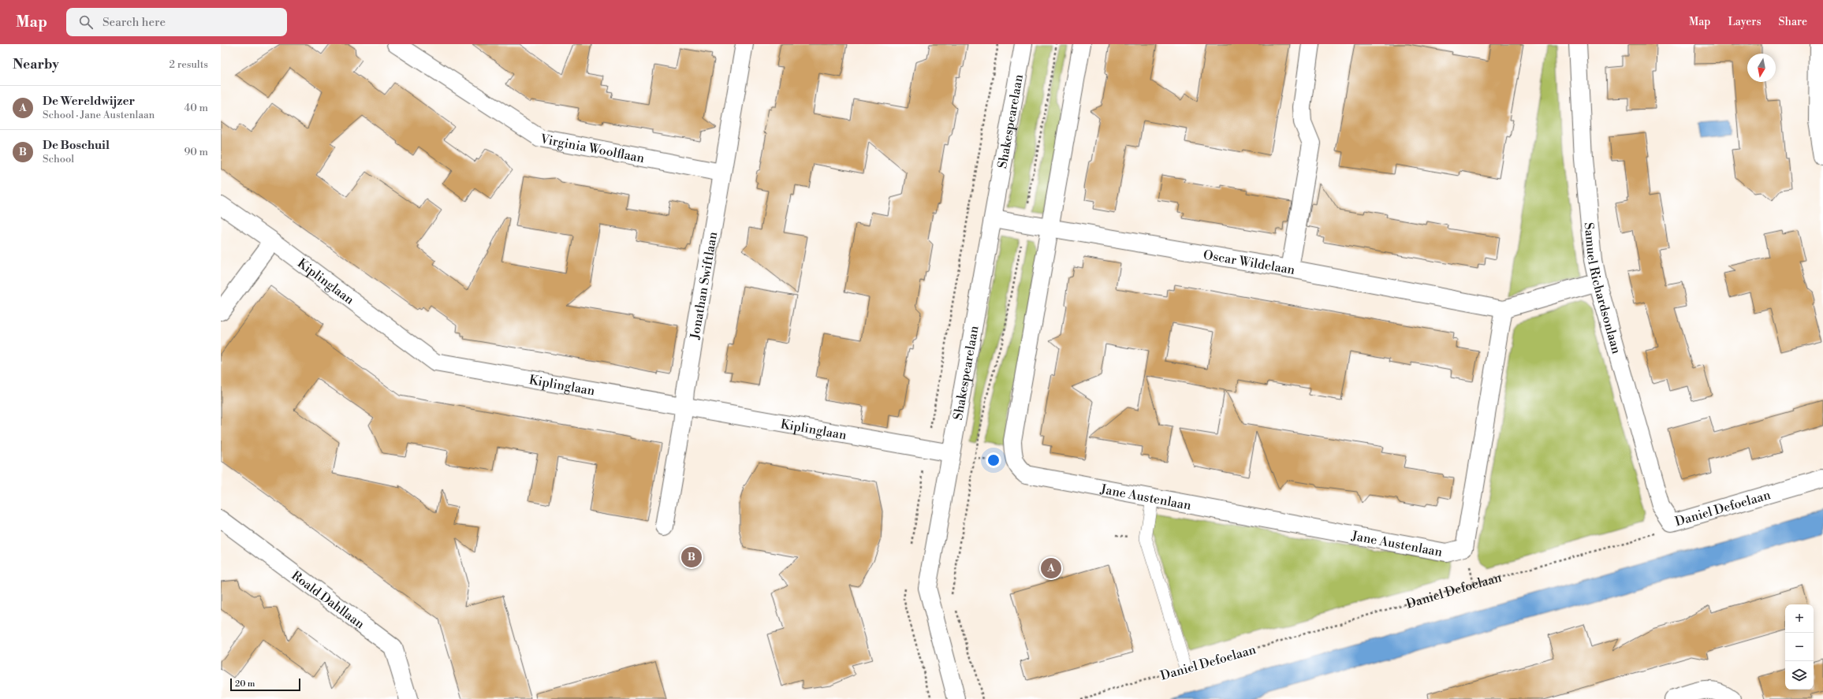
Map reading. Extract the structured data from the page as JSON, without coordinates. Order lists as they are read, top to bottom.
{
  "streets": {
    "street": [
      "Shakespearelaan",
      "Virginia Woolflaan",
      "Oscar Wildelaan",
      "Kiplinglaan",
      "Jonathan Swiftlaan",
      "Samuel Richardsonlaan",
      "Jane Austenlaan",
      "Daniel Defoelaan",
      "Roald Dahllaan"
    ]
  },
  "crossings": [
    ["Shakespearelaan", "Oscar Wildelaan"],
    ["Shakespearelaan", "Kiplinglaan"],
    ["Virginia Woolflaan", "Jonathan Swiftlaan"],
    ["Oscar Wildelaan", "Jane Austenlaan"],
    ["Kiplinglaan", "Jonathan Swiftlaan"],
    ["Samuel Richardsonlaan", "Daniel Defoelaan"]
  ],
  "scale_bar": "20 m",
  "north": "bottom",
  "page": {
    "header": "Map",
    "search": "Search here",
    "nav": ["Map", "Layers", "Share"],
    "heading": ["Nearby", "2 results"],
    "list": [
      {
        "mark": "A",
        "name": "De Wereldwijzer",
        "note": "School · Jane Austenlaan",
        "value": "40 m"
      },
      {
        "mark": "B",
        "name": "De Boschuil",
        "note": "School",
        "value": "90 m"
      }
    ],
    "pins": ["B", "A"],
    "map_buttons": ["+", "−"],
    "scale": "20 m"
  }
}
